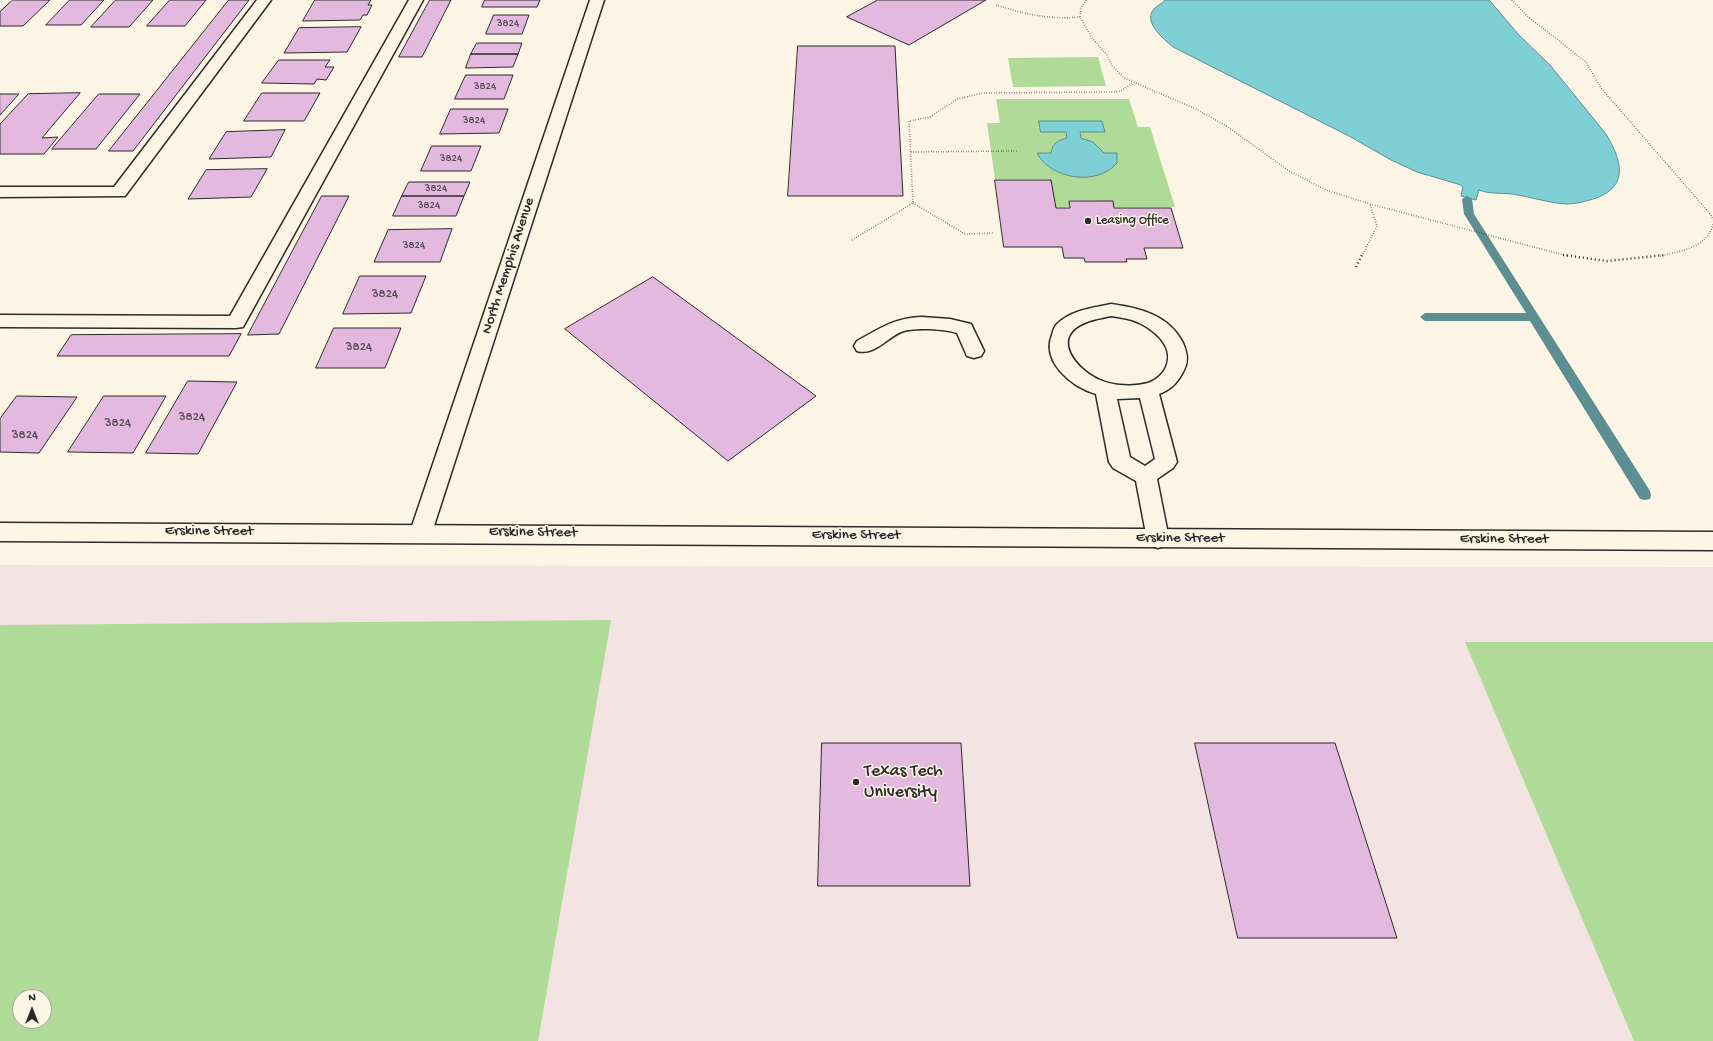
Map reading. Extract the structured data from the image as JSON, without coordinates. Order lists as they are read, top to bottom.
{
  "streets": {
    "main road": ["North Memphis Avenue", "Erskine Street"]
  },
  "crossings": [
    ["North Memphis Avenue", "Erskine Street"]
  ],
  "places": ["Leasing Office", "Texas Tech University"],
  "house_numbers": [
    "3824",
    "3824",
    "3824",
    "3824",
    "3824",
    "3824",
    "3824",
    "3824",
    "3824",
    "3824",
    "3824",
    "3824"
  ],
  "north": "top"
}
